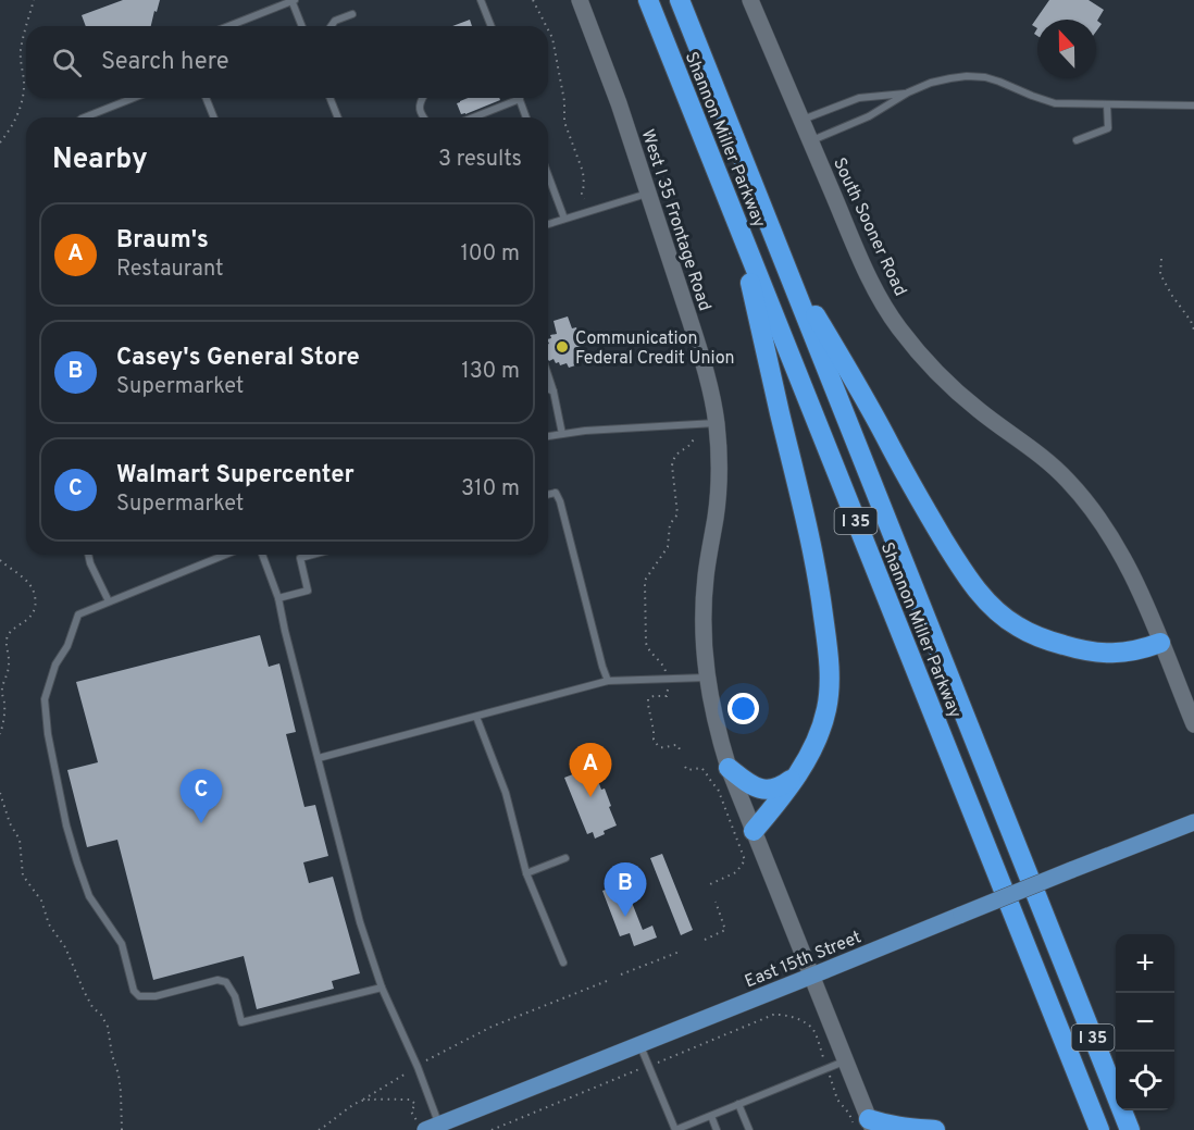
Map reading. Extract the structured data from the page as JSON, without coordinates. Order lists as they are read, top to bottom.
{
  "streets": {
    "highway": ["Shannon Miller Parkway", "I 35"],
    "main road": ["East 15th Street"],
    "street": ["West I 35 Frontage Road", "South Sooner Road"]
  },
  "crossings": [
    ["West I 35 Frontage Road", "East 15th Street"]
  ],
  "places": ["Communication Federal Credit Union"],
  "north": "top",
  "page": {
    "search": "Search here",
    "heading": ["Nearby", "3 results"],
    "list": [
      {
        "mark": "A",
        "name": "Braum's",
        "note": "Restaurant",
        "value": "100 m"
      },
      {
        "mark": "B",
        "name": "Casey's General Store",
        "note": "Supermarket",
        "value": "130 m"
      },
      {
        "mark": "C",
        "name": "Walmart Supercenter",
        "note": "Supermarket",
        "value": "310 m"
      }
    ],
    "pins": ["A", "C", "B"],
    "map_buttons": ["+", "−"]
  }
}
